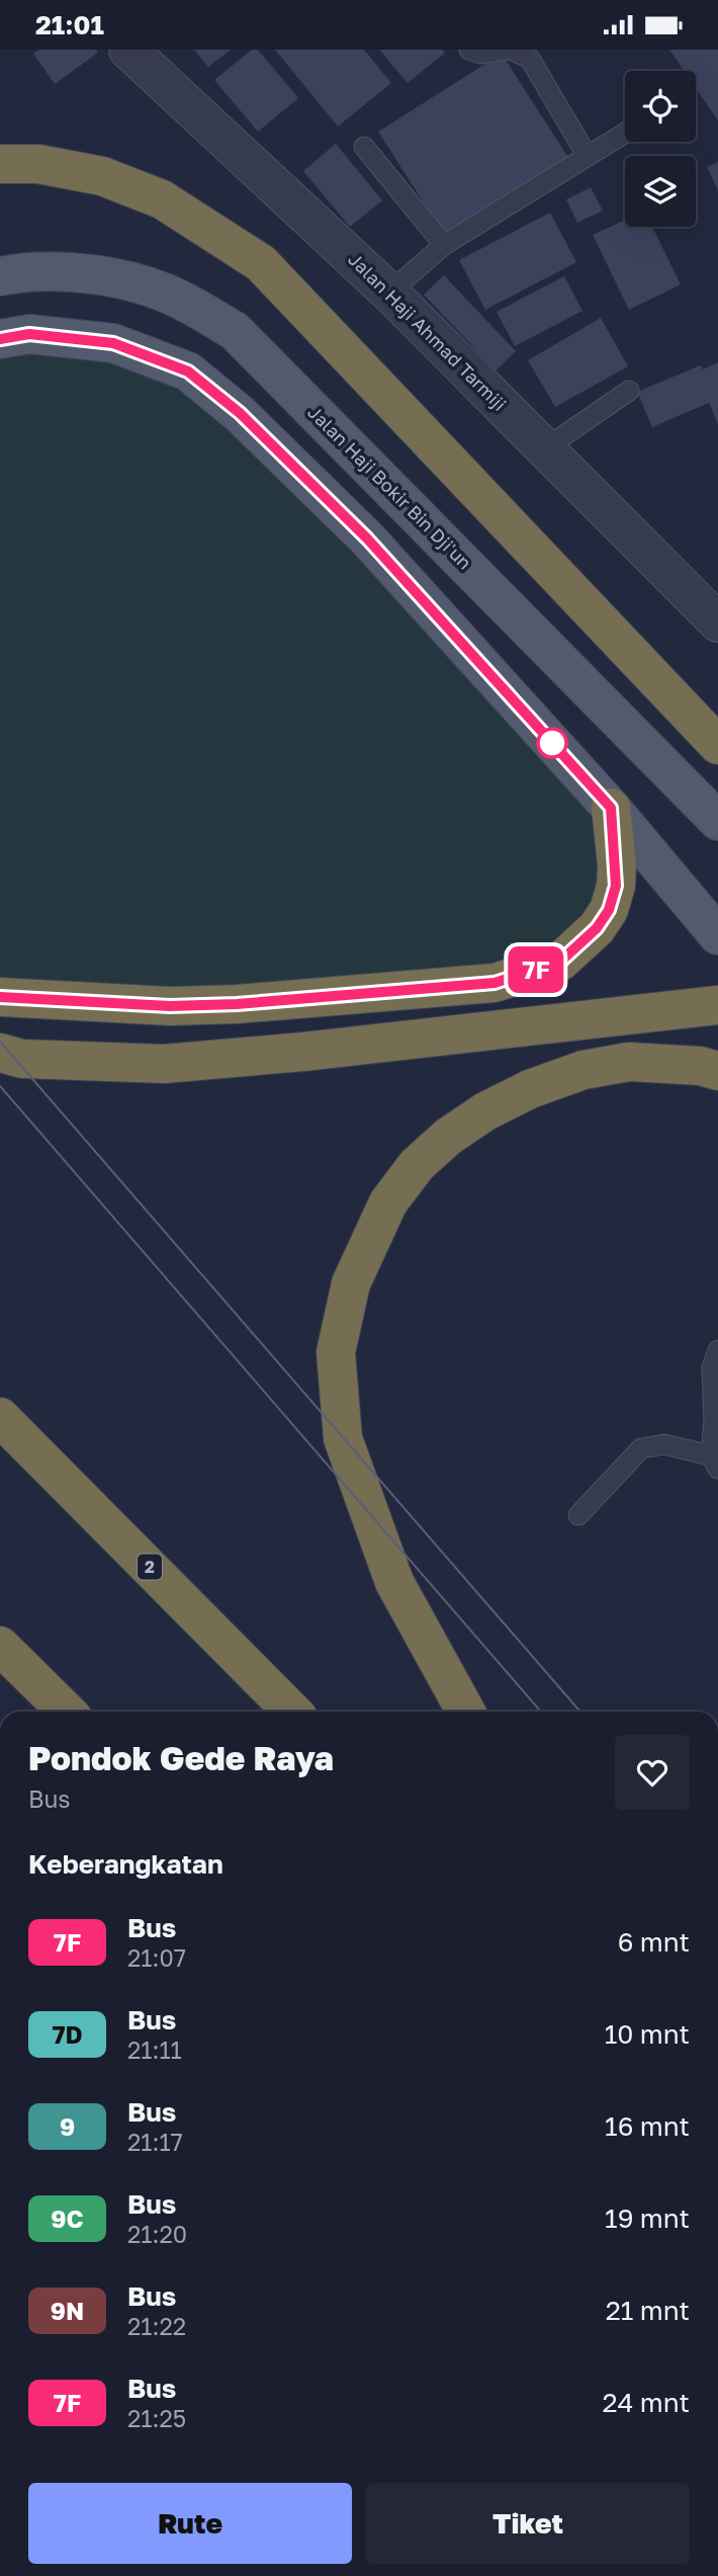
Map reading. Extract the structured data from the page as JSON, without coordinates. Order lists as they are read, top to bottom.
{
  "streets": {
    "highway": ["2"],
    "main road": ["Jalan Haji Bokir Bin Dji'un"],
    "street": ["Jalan Haji Ahmad Tarmiji"]
  },
  "lines": ["bus line 7F"],
  "page": {
    "status": "21:01",
    "on_map": "7F",
    "heading": [
      ["Pondok Gede Raya", "Bus"],
      "Keberangkatan"
    ],
    "list": [
      {
        "mark": "7F",
        "name": "Bus",
        "note": "21:07",
        "value": "6 mnt"
      },
      {
        "mark": "7D",
        "name": "Bus",
        "note": "21:11",
        "value": "10 mnt"
      },
      {
        "mark": "9",
        "name": "Bus",
        "note": "21:17",
        "value": "16 mnt"
      },
      {
        "mark": "9C",
        "name": "Bus",
        "note": "21:20",
        "value": "19 mnt"
      },
      {
        "mark": "9N",
        "name": "Bus",
        "note": "21:22",
        "value": "21 mnt"
      },
      {
        "mark": "7F",
        "name": "Bus",
        "note": "21:25",
        "value": "24 mnt"
      }
    ],
    "buttons": ["Rute", "Tiket"]
  }
}
